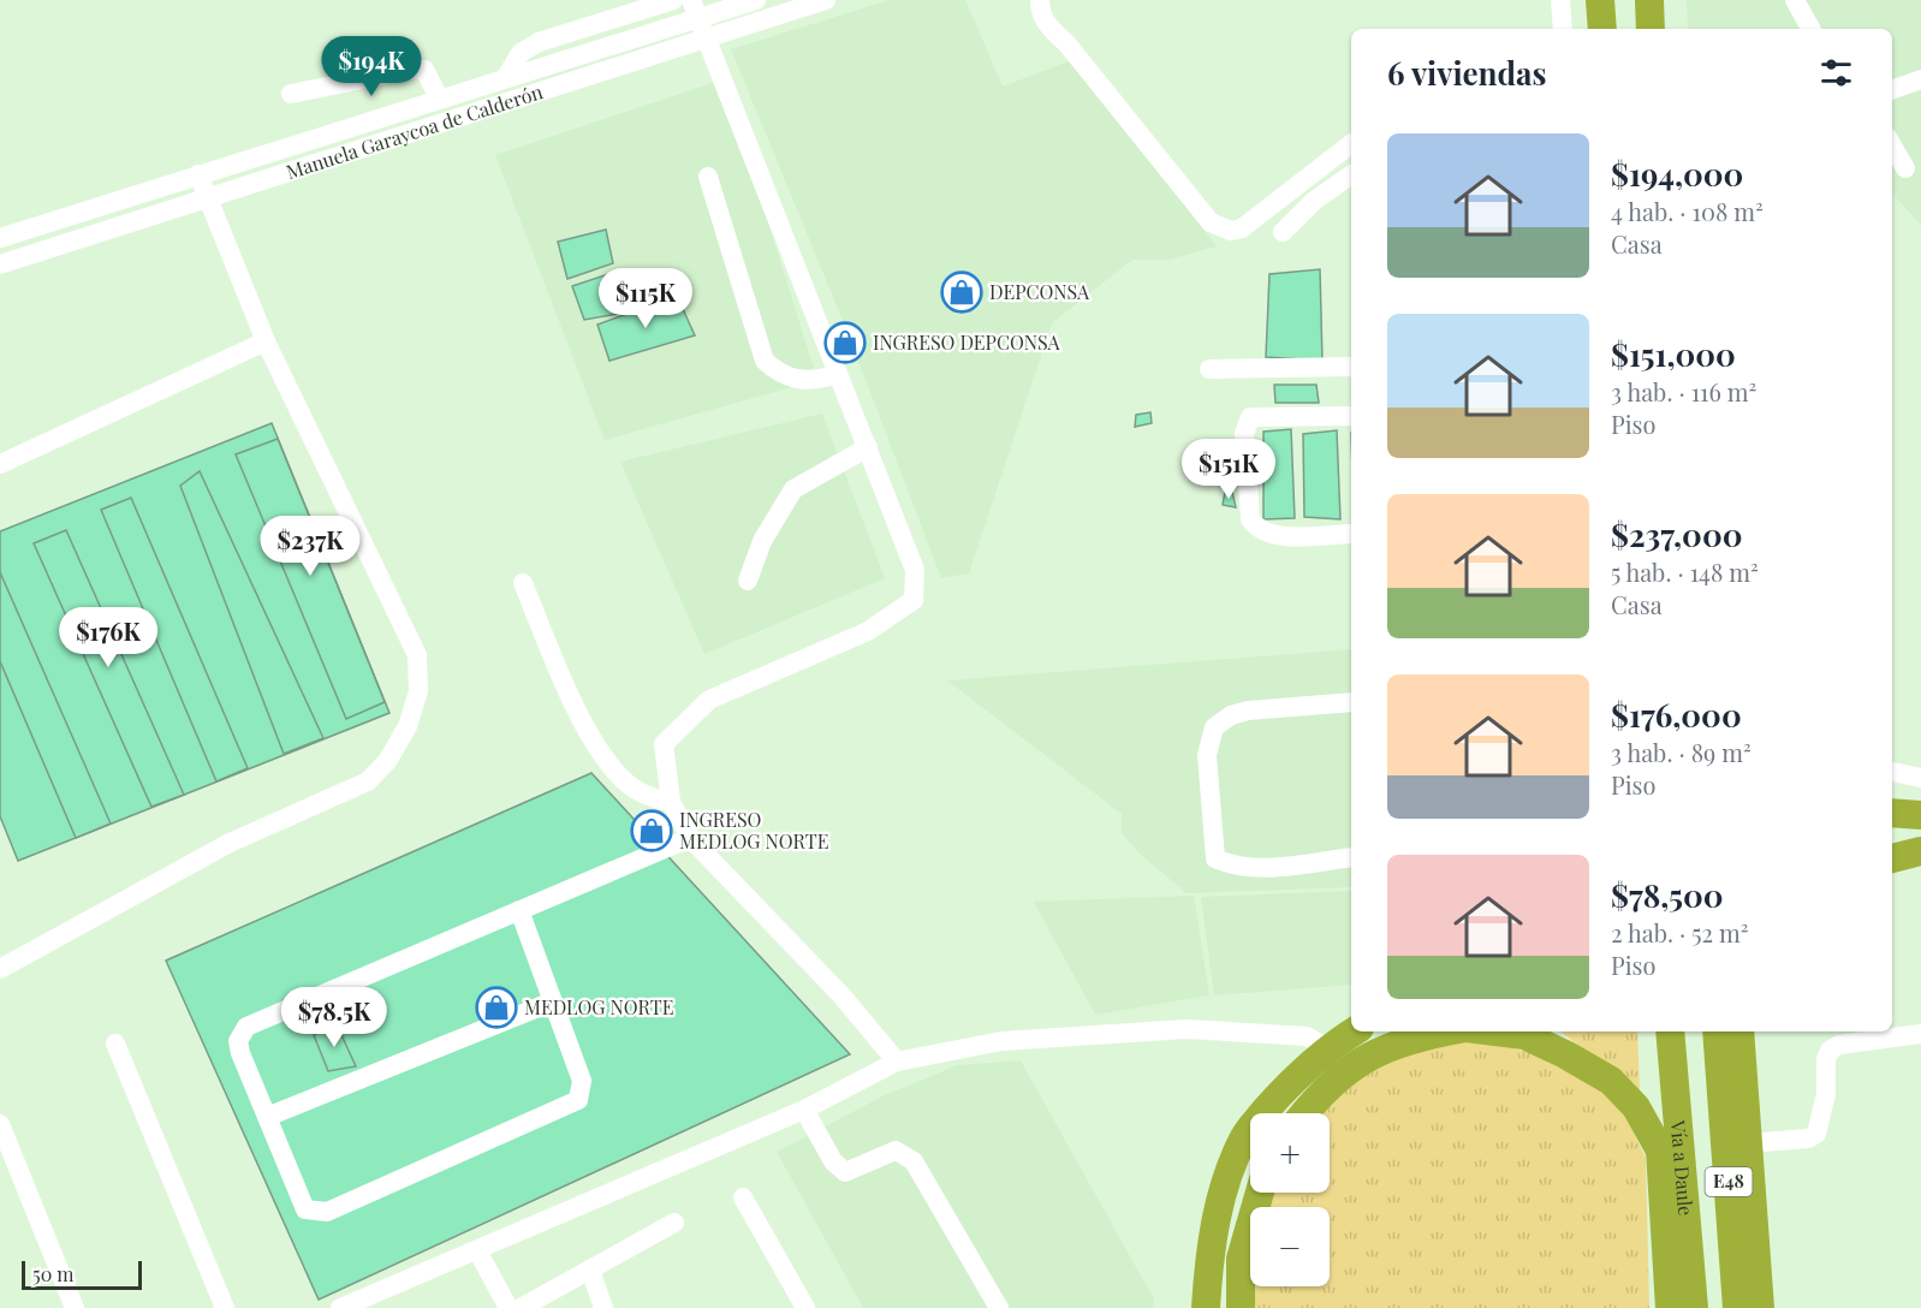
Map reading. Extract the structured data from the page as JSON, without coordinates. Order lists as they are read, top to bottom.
{
  "streets": {
    "highway": ["Vía a Daule", "E48"],
    "street": ["Manuela Garaycoa de Calderón"]
  },
  "places": {
    "shop": [
      "DEPCONSA",
      "INGRESO DEPCONSA",
      "INGRESO MEDLOG NORTE",
      "MEDLOG NORTE"
    ]
  },
  "scale_bar": "50 m",
  "page": {
    "heading": "6 viviendas",
    "price": [
      "$194K",
      "$115K",
      "$151K",
      "$237K",
      "$176K",
      "$78.5K"
    ],
    "list": [
      {
        "name": "$194,000",
        "note": "4 hab. · 108 m² · Casa"
      },
      {
        "name": "$151,000",
        "note": "3 hab. · 116 m² · Piso"
      },
      {
        "name": "$237,000",
        "note": "5 hab. · 148 m² · Casa"
      },
      {
        "name": "$176,000",
        "note": "3 hab. · 89 m² · Piso"
      },
      {
        "name": "$78,500",
        "note": "2 hab. · 52 m² · Piso"
      }
    ],
    "map_buttons": ["+", "−"],
    "scale": "50 m"
  }
}
